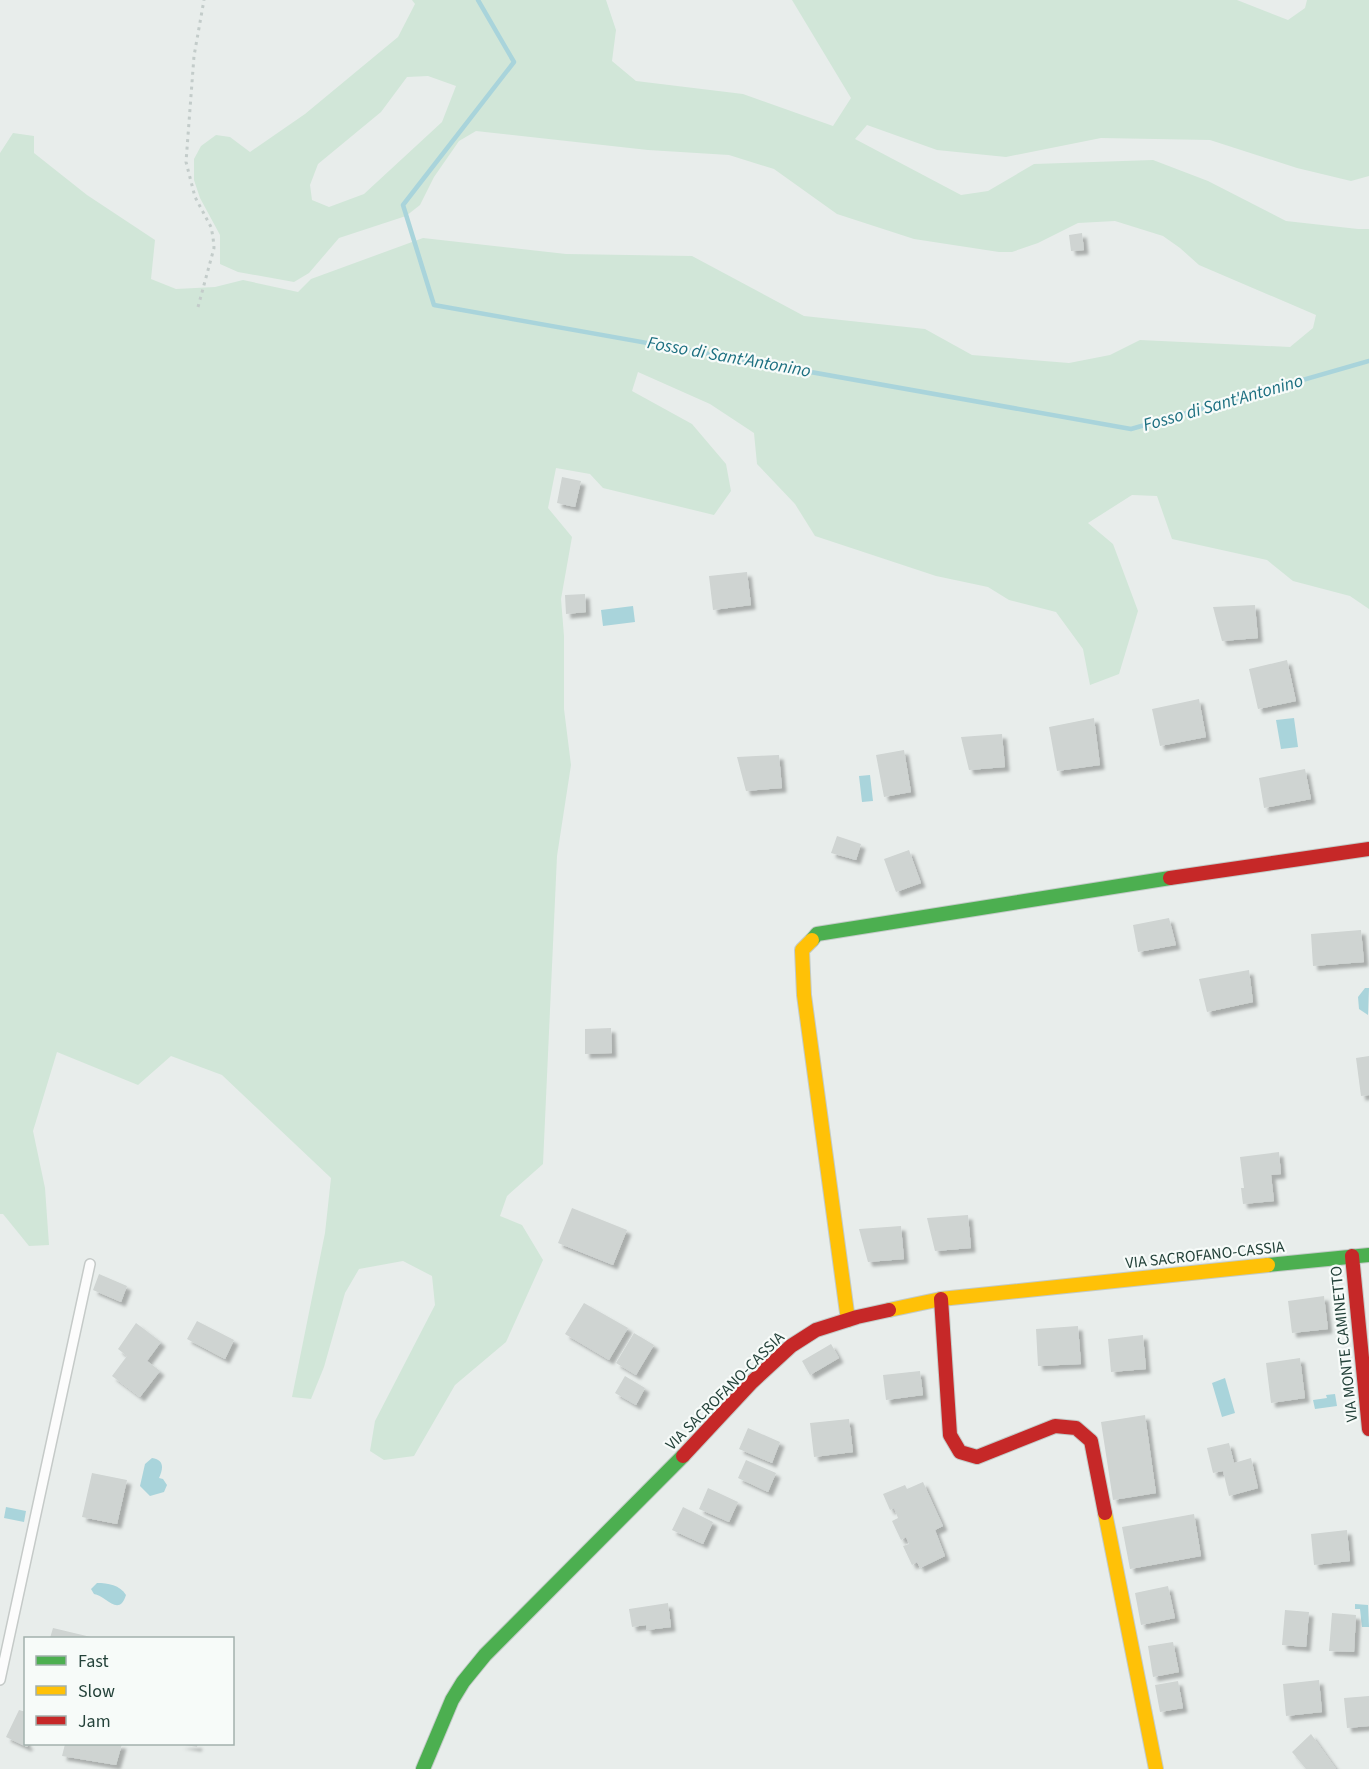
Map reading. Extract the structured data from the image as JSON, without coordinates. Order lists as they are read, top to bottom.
{
  "streets": {
    "street": ["VIA SACROFANO-CASSIA", "VIA MONTE CAMINETTO"]
  },
  "crossings": [
    ["VIA SACROFANO-CASSIA", "VIA MONTE CAMINETTO"]
  ],
  "water": ["Fosso di Sant'Antonino"],
  "legend": ["Fast", "Slow", "Jam"]
}
